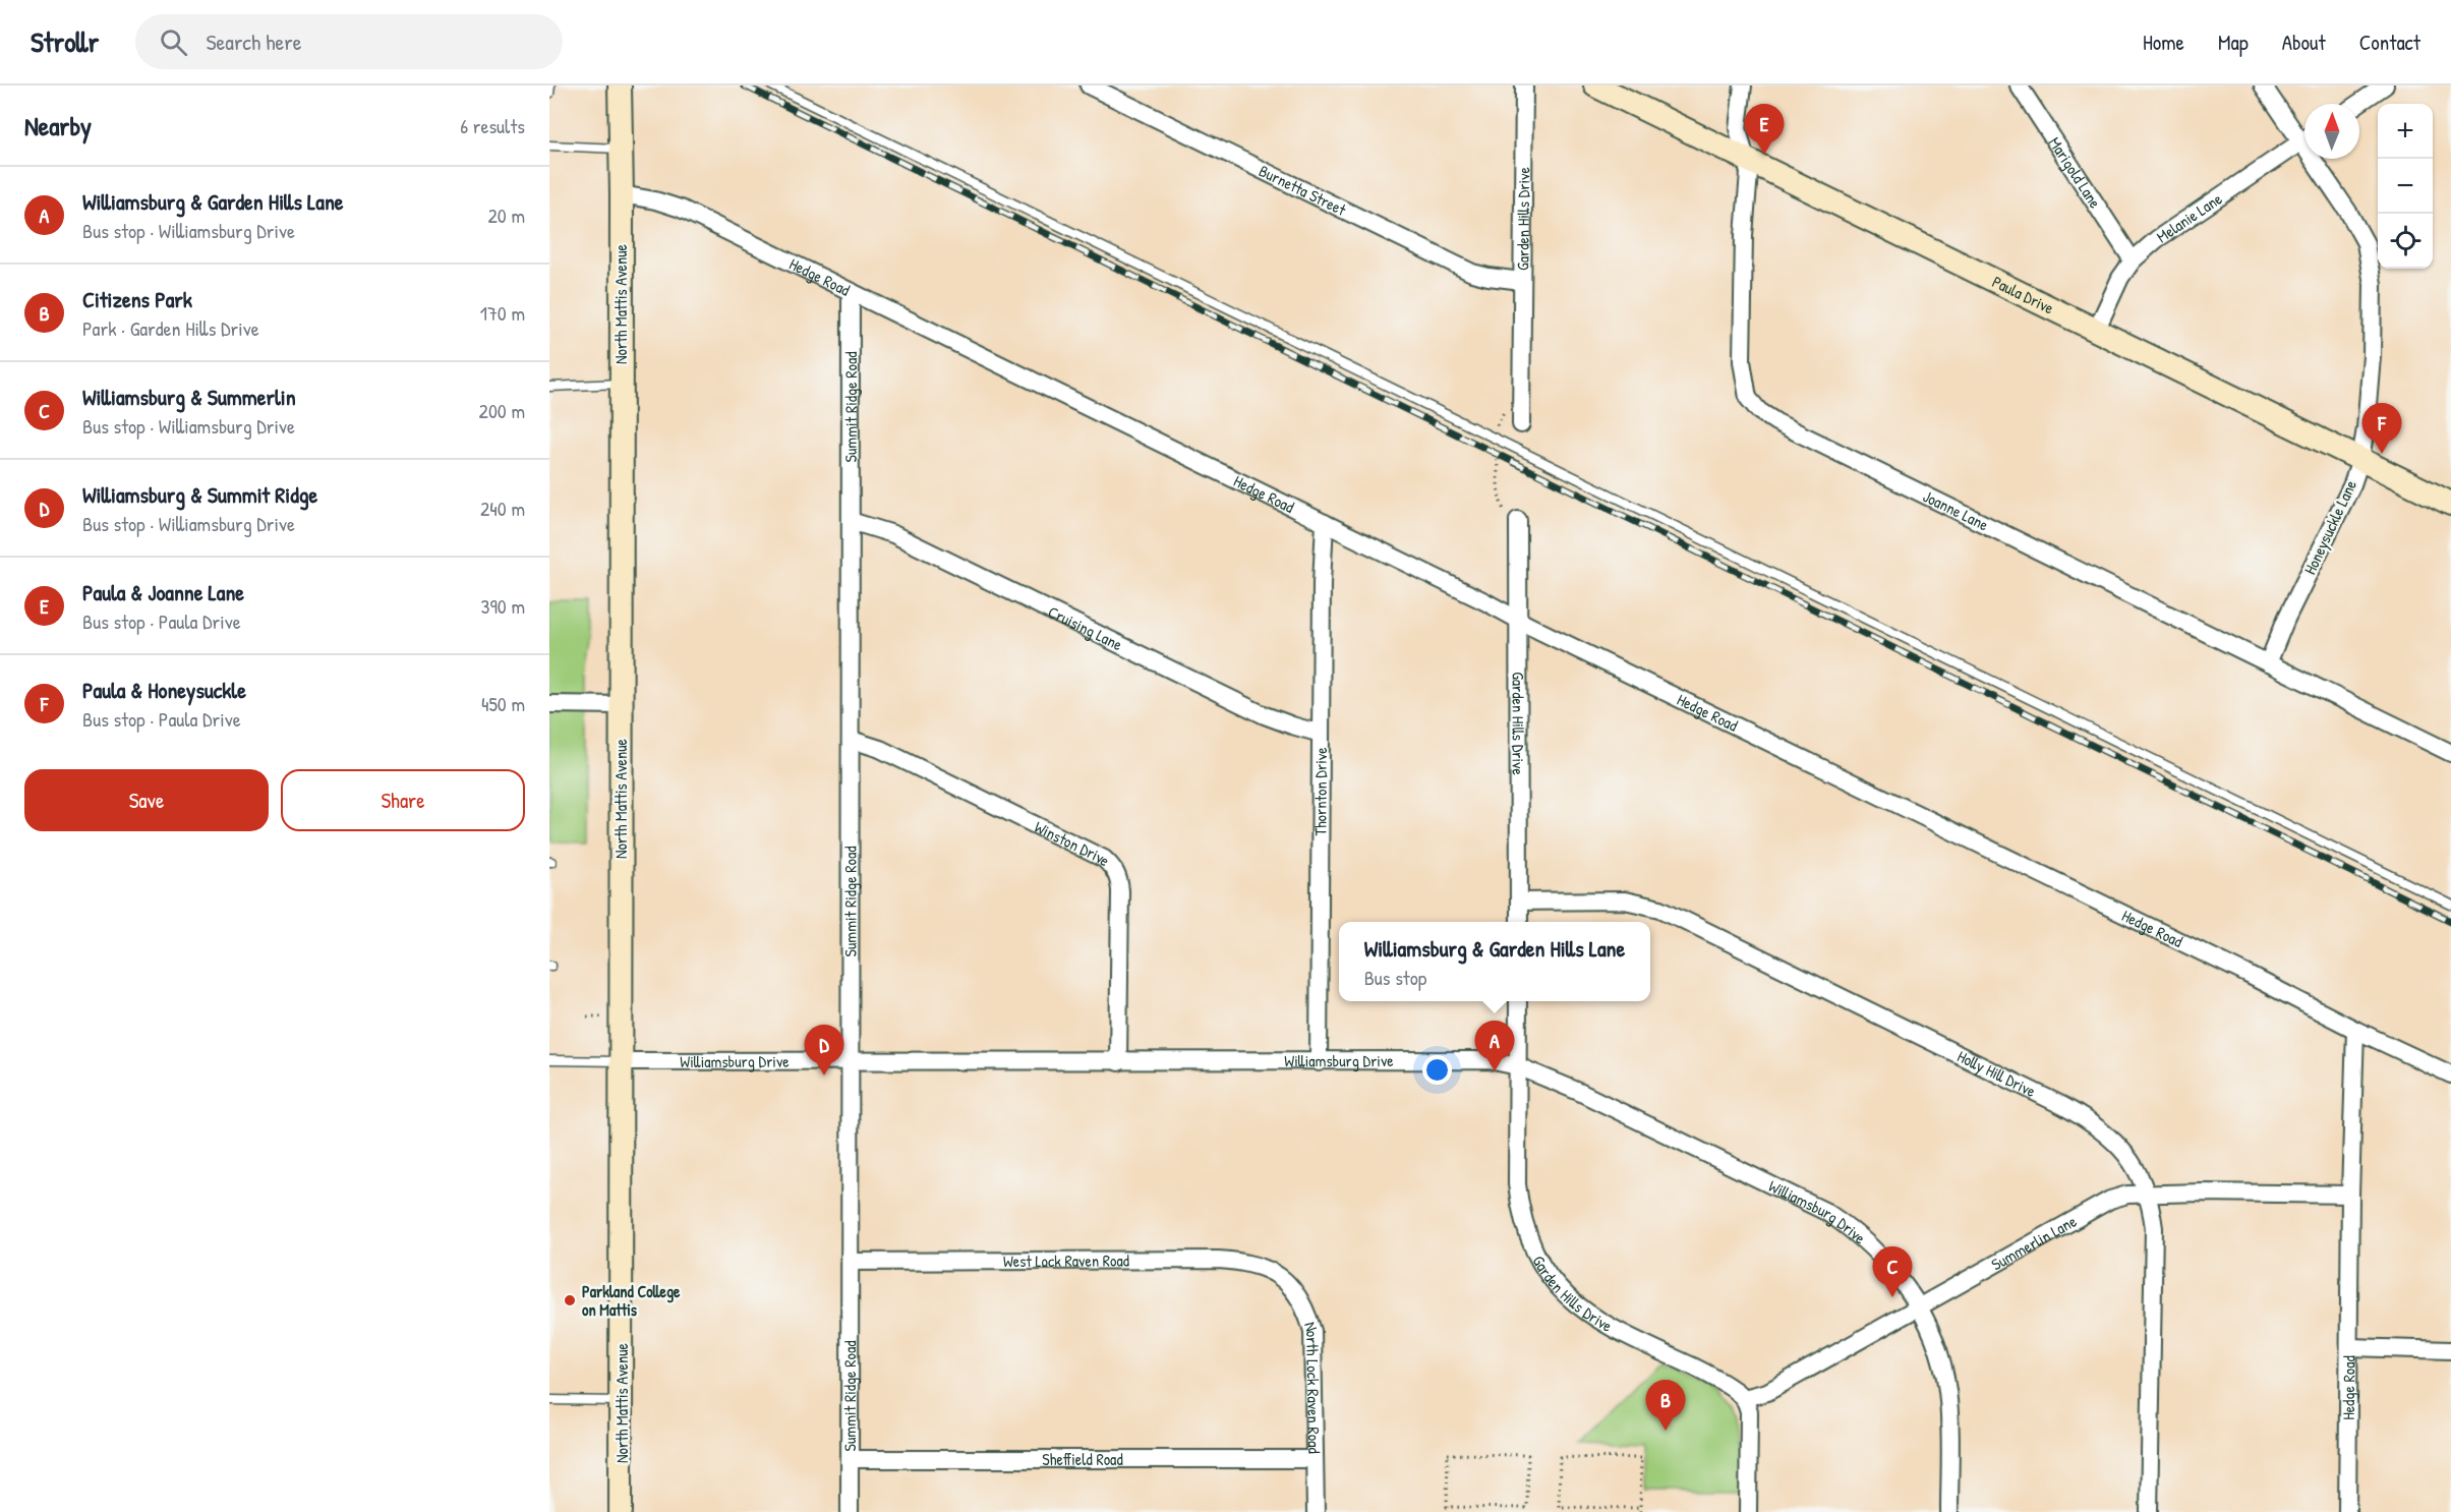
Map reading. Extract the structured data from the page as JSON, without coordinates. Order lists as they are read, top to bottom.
{
  "streets": {
    "main road": ["Paula Drive", "North Mattis Avenue"],
    "street": [
      "Marigold Lane",
      "Burnetta Street",
      "Melanie Lane",
      "Garden Hills Drive",
      "Hedge Road",
      "Summit Ridge Road",
      "Joanne Lane",
      "Honeysuckle Lane",
      "Cruising Lane",
      "Thornton Drive",
      "Winston Drive",
      "Williamsburg Drive",
      "Holly Hill Drive",
      "Summerlin Lane",
      "West Lock Raven Road",
      "North Lock Raven Road",
      "Sheffield Road"
    ]
  },
  "crossings": [
    ["Marigold Lane", "Melanie Lane"],
    ["Burnetta Street", "Garden Hills Drive"],
    ["Melanie Lane", "Paula Drive"],
    ["Garden Hills Drive", "Hedge Road"],
    ["Garden Hills Drive", "Williamsburg Drive"],
    ["Garden Hills Drive", "Holly Hill Drive"],
    ["Garden Hills Drive", "Summerlin Lane"],
    ["Hedge Road", "North Mattis Avenue"],
    ["Hedge Road", "Summit Ridge Road"],
    ["Hedge Road", "Thornton Drive"],
    ["Hedge Road", "Summerlin Lane"],
    ["Paula Drive", "Joanne Lane"],
    ["Paula Drive", "Honeysuckle Lane"],
    ["North Mattis Avenue", "Williamsburg Drive"],
    ["Summit Ridge Road", "Cruising Lane"],
    ["Summit Ridge Road", "Winston Drive"],
    ["Summit Ridge Road", "Williamsburg Drive"],
    ["Summit Ridge Road", "West Lock Raven Road"],
    ["Summit Ridge Road", "Sheffield Road"],
    ["Joanne Lane", "Honeysuckle Lane"],
    ["Cruising Lane", "Thornton Drive"],
    ["Thornton Drive", "Williamsburg Drive"],
    ["Winston Drive", "Williamsburg Drive"],
    ["Williamsburg Drive", "Summerlin Lane"],
    ["Holly Hill Drive", "Summerlin Lane"],
    ["West Lock Raven Road", "North Lock Raven Road"],
    ["North Lock Raven Road", "Sheffield Road"]
  ],
  "places": ["Parkland College on Mattis"],
  "north": "top",
  "page": {
    "header": "Strollr",
    "search": "Search here",
    "nav": [
      "Home",
      "Map",
      "About",
      "Contact"
    ],
    "heading": ["Nearby", "6 results"],
    "map_buttons": ["+", "−"],
    "pins": [
      "E",
      "F",
      "A",
      "D",
      "C",
      "B"
    ],
    "list": [
      {
        "mark": "A",
        "name": "Williamsburg & Garden Hills Lane",
        "note": "Bus stop · Williamsburg Drive",
        "value": "20 m"
      },
      {
        "mark": "B",
        "name": "Citizens Park",
        "note": "Park · Garden Hills Drive",
        "value": "170 m"
      },
      {
        "mark": "C",
        "name": "Williamsburg & Summerlin",
        "note": "Bus stop · Williamsburg Drive",
        "value": "200 m"
      },
      {
        "mark": "D",
        "name": "Williamsburg & Summit Ridge",
        "note": "Bus stop · Williamsburg Drive",
        "value": "240 m"
      },
      {
        "mark": "E",
        "name": "Paula & Joanne Lane",
        "note": "Bus stop · Paula Drive",
        "value": "390 m"
      },
      {
        "mark": "F",
        "name": "Paula & Honeysuckle",
        "note": "Bus stop · Paula Drive",
        "value": "450 m"
      }
    ],
    "buttons": ["Save", "Share"],
    "popup": ["Williamsburg & Garden Hills Lane", "Bus stop"]
  }
}
